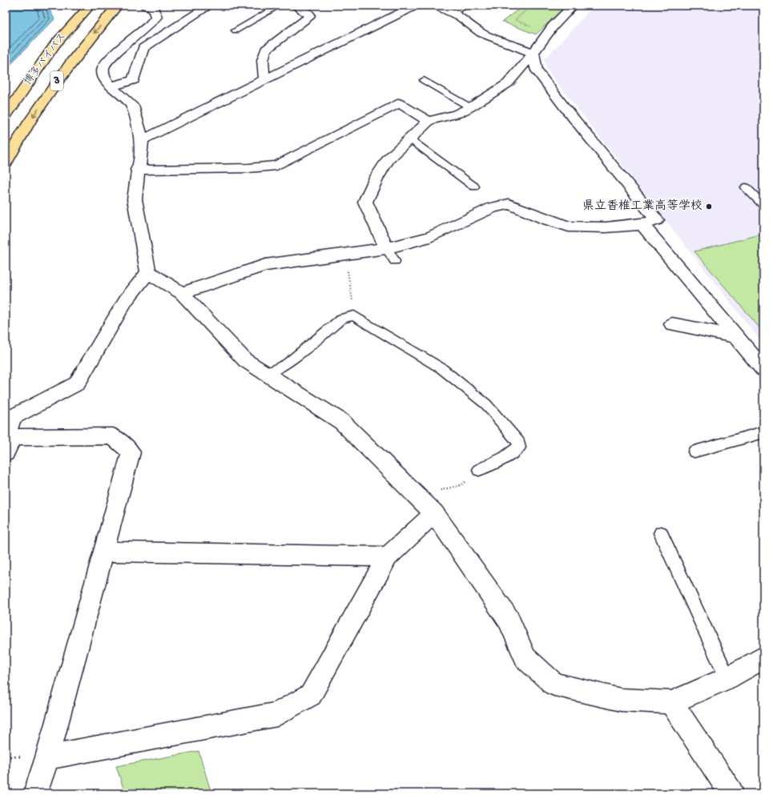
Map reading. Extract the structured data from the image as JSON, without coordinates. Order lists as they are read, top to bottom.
{
  "streets": {
    "highway": ["博多バイパス", "3"]
  },
  "places": ["県立香椎工業高等学校"]
}
